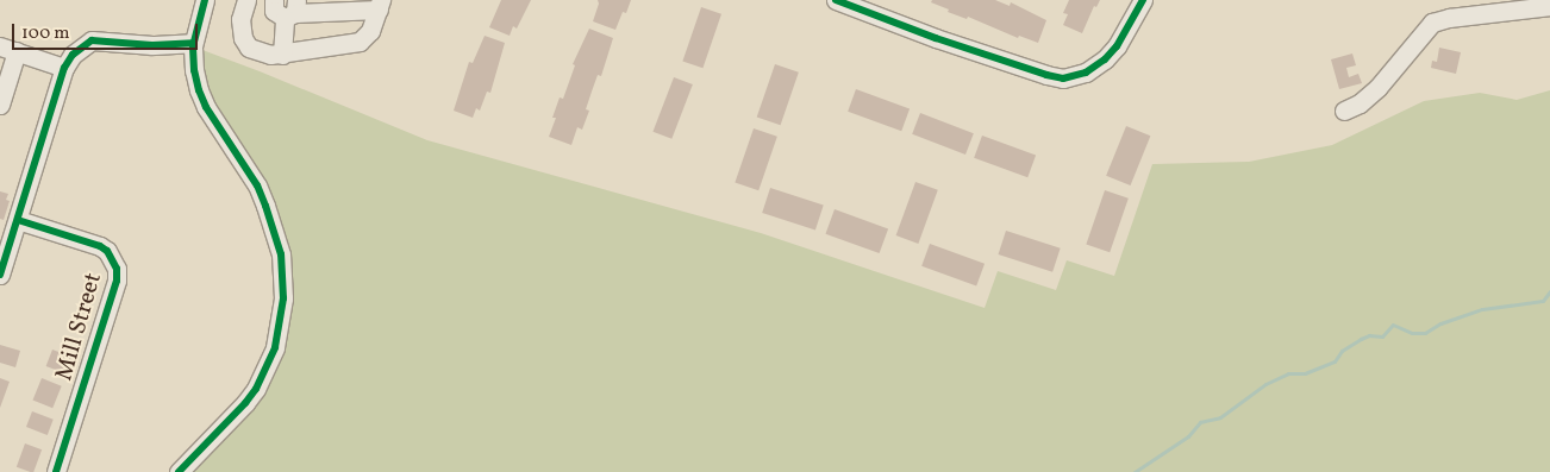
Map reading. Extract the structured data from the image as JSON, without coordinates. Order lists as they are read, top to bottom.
{
  "streets": {
    "street": ["Mill Street"]
  },
  "scale_bar": "100 m"
}
